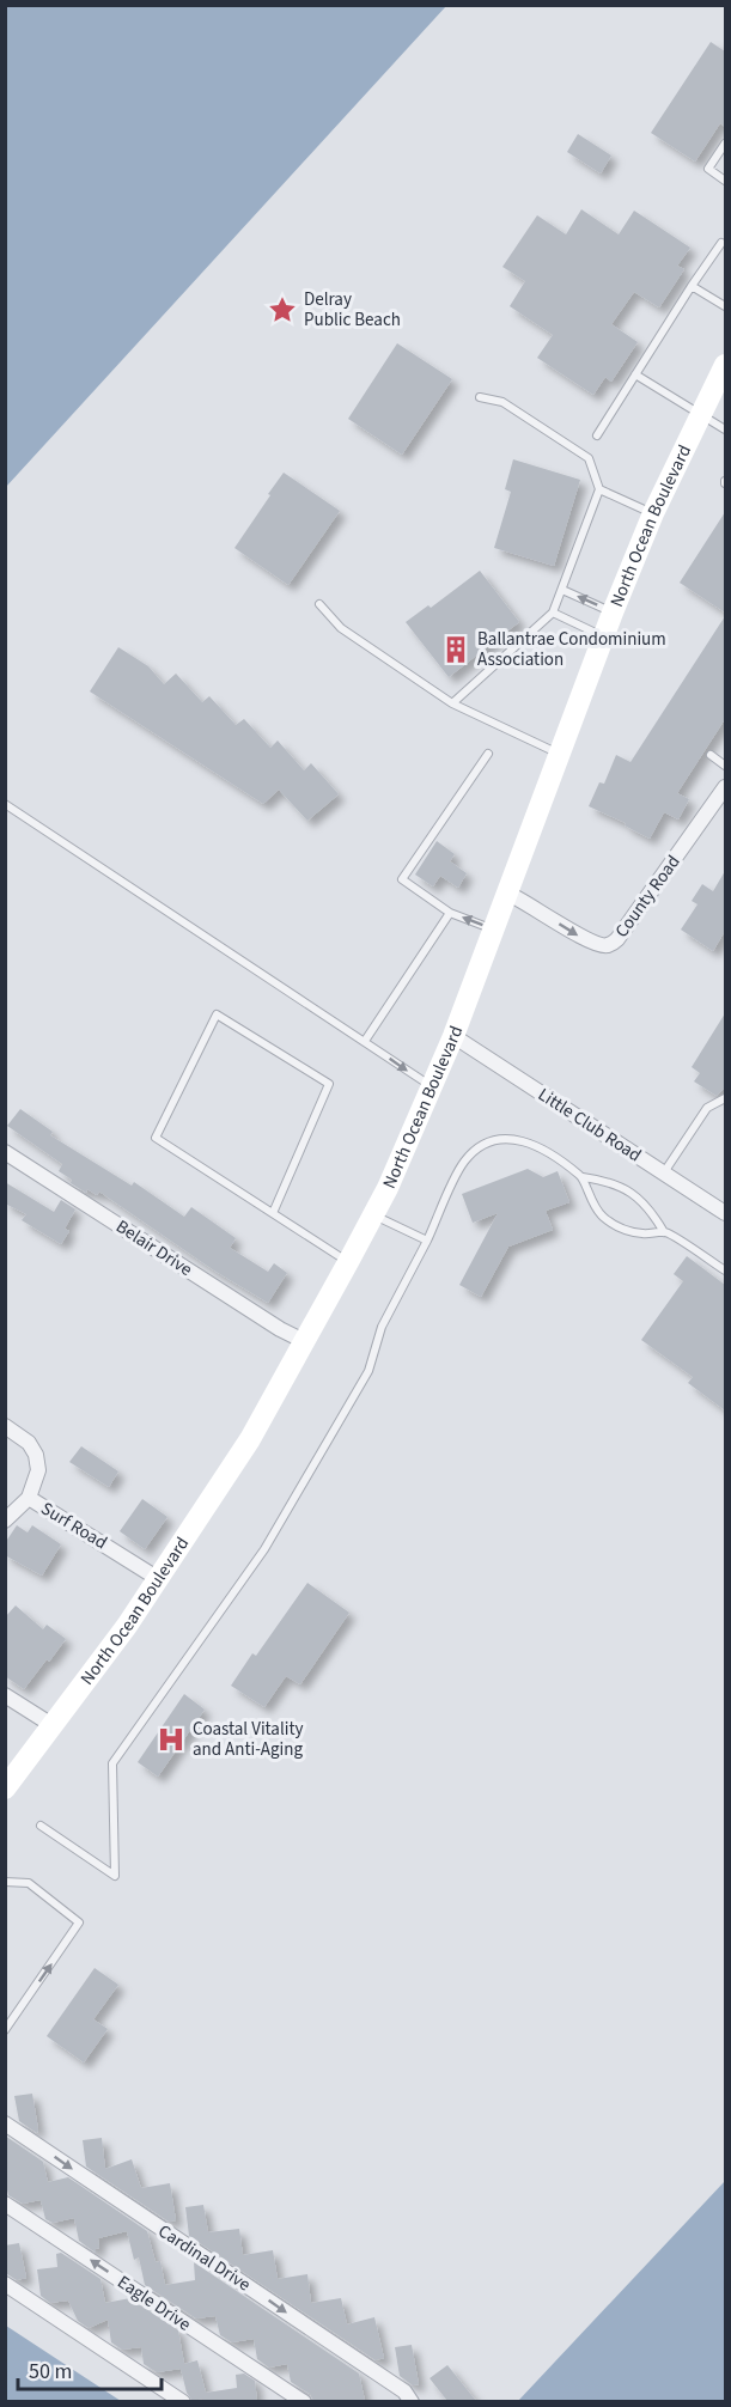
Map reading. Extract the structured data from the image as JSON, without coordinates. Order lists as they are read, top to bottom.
{
  "streets": {
    "main road": ["North Ocean Boulevard"],
    "street": [
      "County Road",
      "Little Club Road",
      "Belair Drive",
      "Surf Road",
      "Cardinal Drive",
      "Eagle Drive"
    ]
  },
  "crossings": [
    ["North Ocean Boulevard", "County Road"],
    ["North Ocean Boulevard", "Little Club Road"],
    ["North Ocean Boulevard", "Belair Drive"],
    ["North Ocean Boulevard", "Surf Road"]
  ],
  "one_way": ["Cardinal Drive"],
  "places": {
    "place": ["Delray Public Beach"],
    "building": ["Ballantrae Condominium Association"],
    "hospital": ["Coastal Vitality and Anti-Aging"]
  },
  "scale_bar": "50 m"
}
